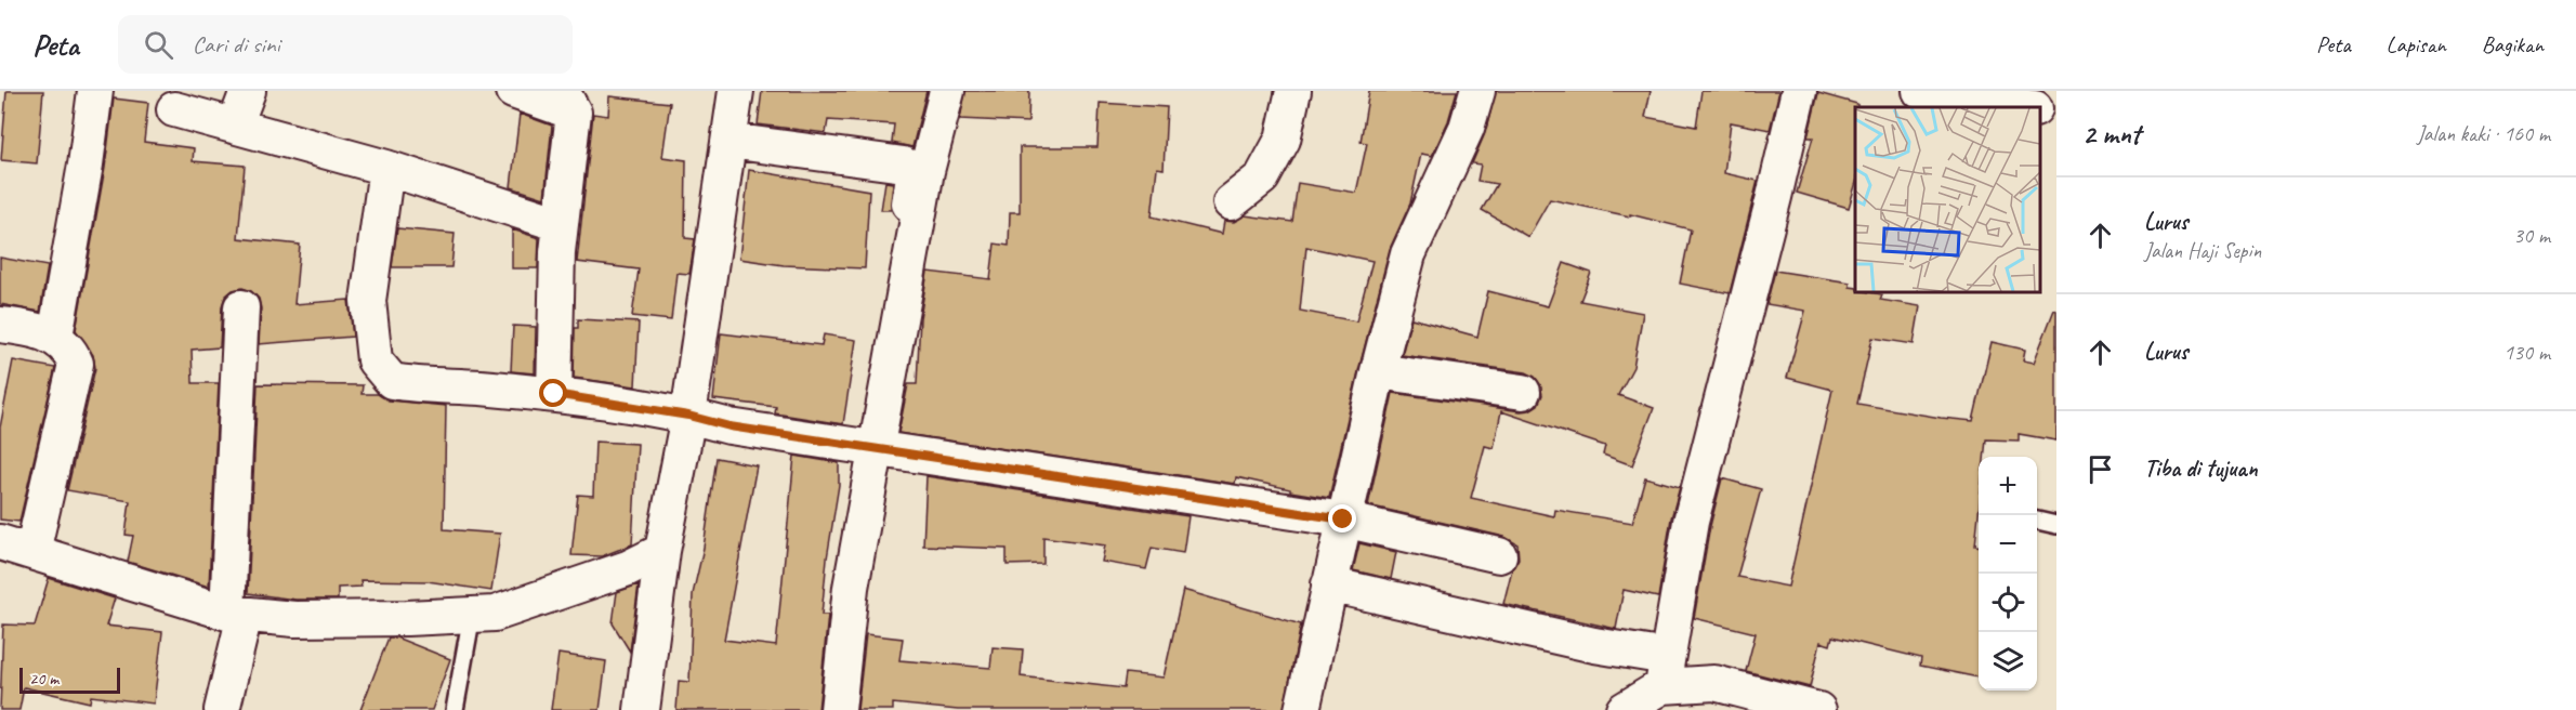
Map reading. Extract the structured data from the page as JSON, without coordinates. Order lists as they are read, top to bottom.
{
  "scale_bar": "20 m",
  "page": {
    "header": "Peta",
    "search": "Cari di sini",
    "nav": ["Peta", "Lapisan", "Bagikan"],
    "heading": ["2 mnt", "Jalan kaki · 160 m"],
    "list": [
      ["Lurus", "Jalan Haji Sepin", "30 m"],
      ["Lurus", "130 m"],
      "Tiba di tujuan"
    ],
    "map_buttons": ["+", "−"],
    "scale": "20 m"
  }
}
